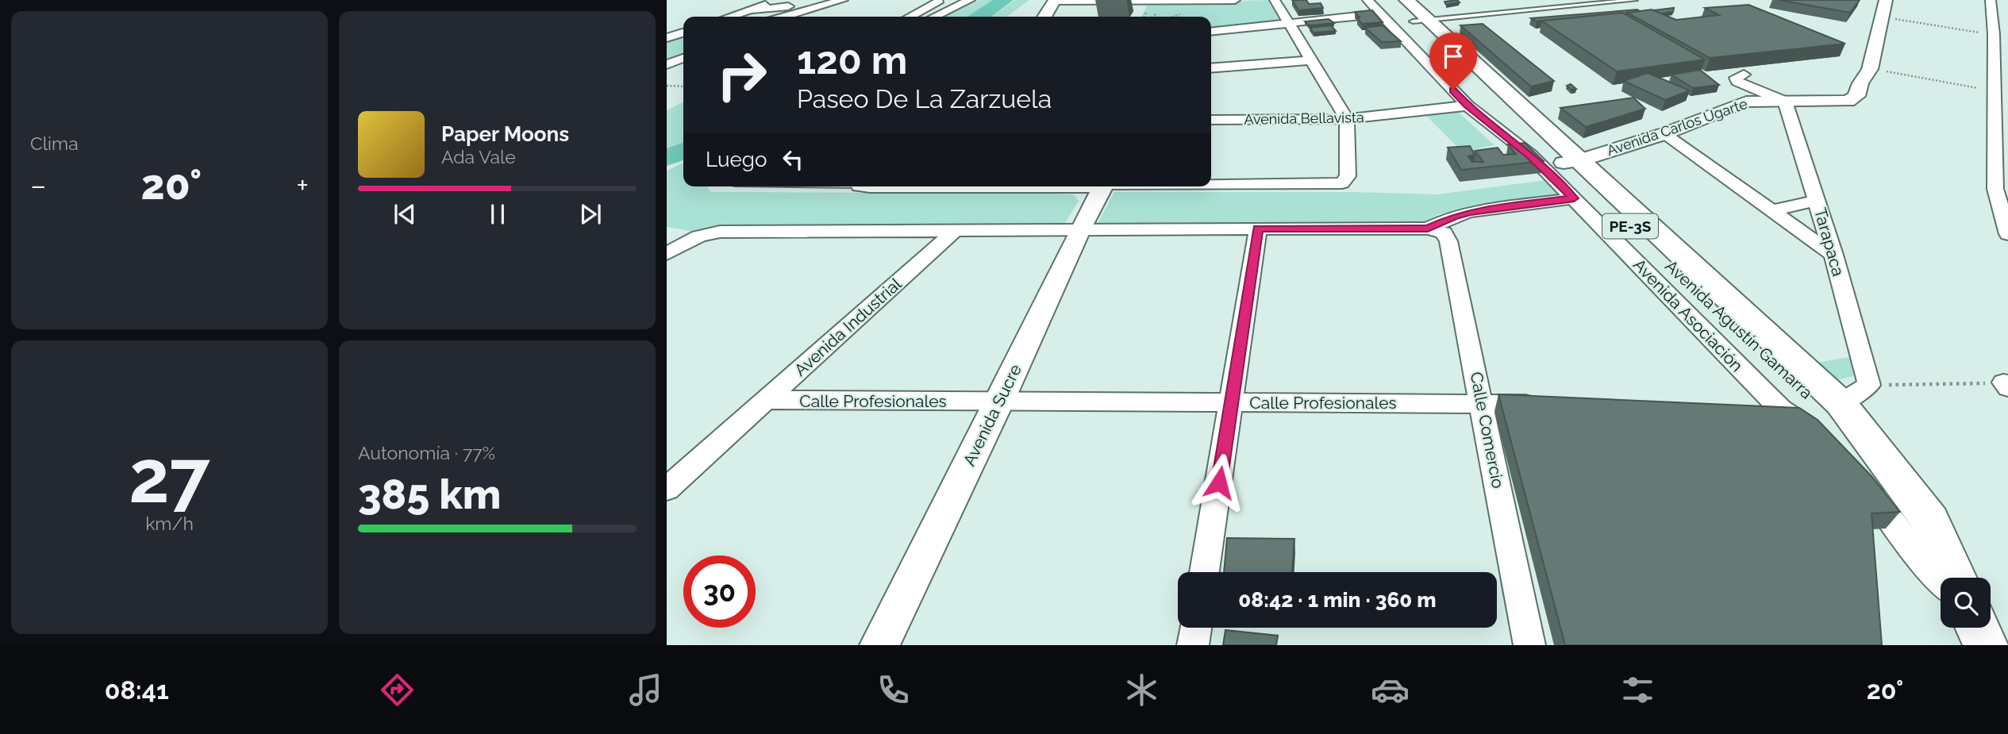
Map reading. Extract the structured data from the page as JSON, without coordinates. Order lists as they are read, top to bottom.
{
  "streets": {
    "highway": ["PE-3S", "Avenida Agustín Gamarra"],
    "street": [
      "Avenida Bellavista",
      "Avenida Carlos Ugarte",
      "Tarapaca",
      "Avenida Asociación",
      "Avenida Industrial",
      "Calle Profesionales",
      "Avenida Sucre",
      "Calle Comercio"
    ]
  },
  "crossings": [
    ["Avenida Bellavista", "Avenida Asociación"],
    ["Avenida Carlos Ugarte", "Tarapaca"],
    ["Avenida Carlos Ugarte", "Avenida Agustín Gamarra"],
    ["Avenida Asociación", "Avenida Agustín Gamarra"],
    ["Avenida Industrial", "Calle Profesionales"],
    ["Calle Profesionales", "Avenida Sucre"],
    ["Calle Profesionales", "Calle Comercio"]
  ],
  "page": {
    "tile": [
      "Clima",
      ["27", "km/h"],
      ["Autonomía · 77%", "385 km"]
    ],
    "turn": ["120 m", "Paseo De La Zarzuela"],
    "song": ["Paper Moons", "Ada Vale"],
    "then": "Luego",
    "heat": ["−", "20°", "+"],
    "limit": "30",
    "trip": "08:42 · 1 min · 360 m",
    "tabs": ["08:41", "20°"]
  }
}
